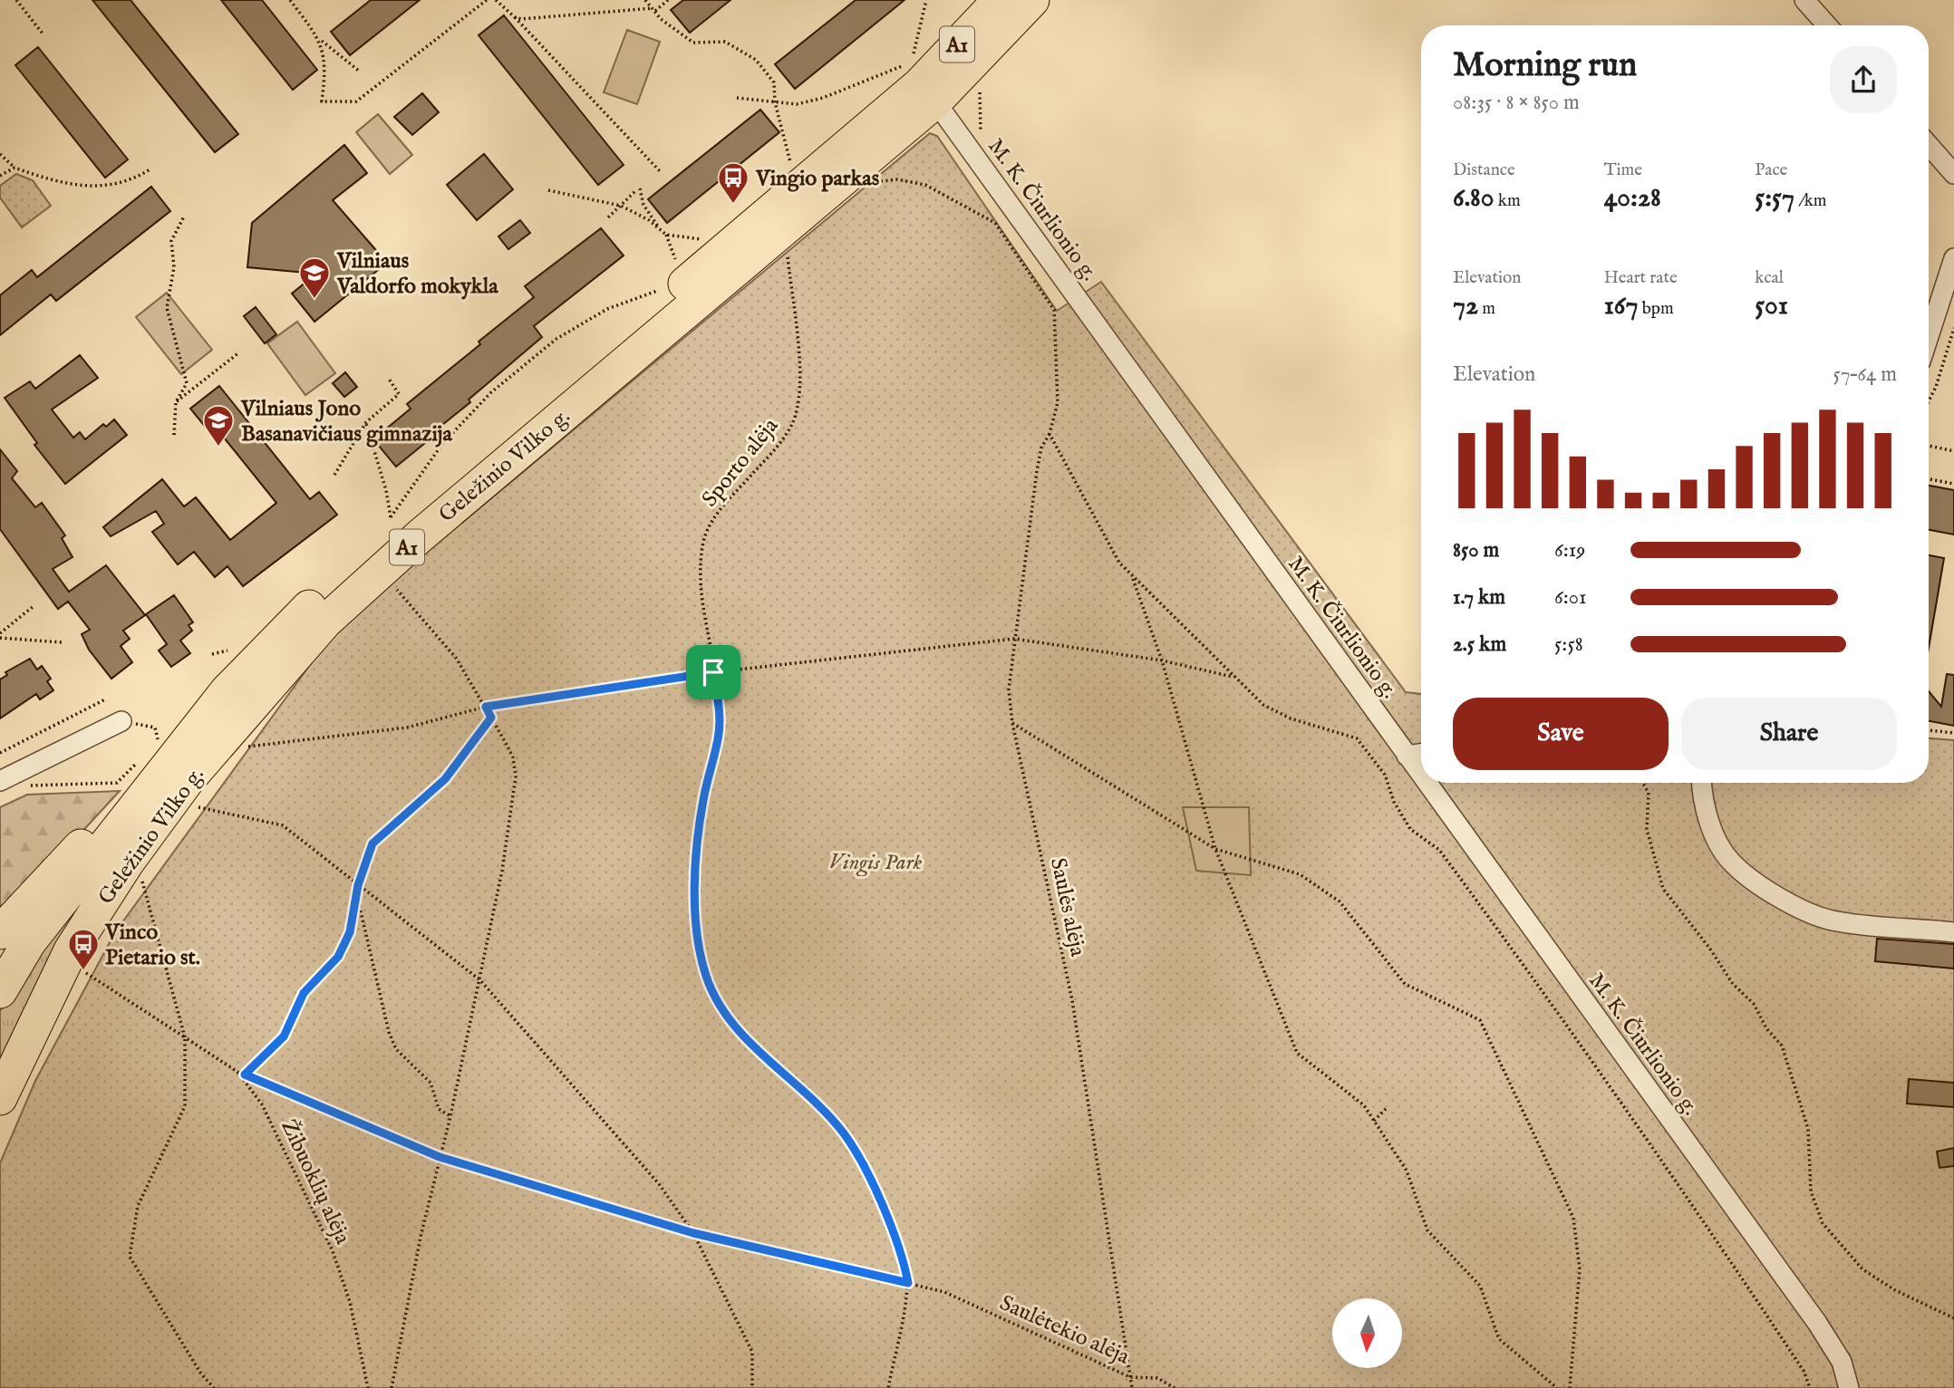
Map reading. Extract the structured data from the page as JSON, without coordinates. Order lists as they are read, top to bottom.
{
  "streets": {
    "highway": ["A1", "Geležinio Vilko g."],
    "street": ["M. K. Čiurlionio g."],
    "path": [
      "Sporto alėja",
      "Saulės alėja",
      "Žibuoklių alėja",
      "Saulėtekio alėja"
    ]
  },
  "crossings": [
    ["M. K. Čiurlionio g.", "Geležinio Vilko g."],
    ["Sporto alėja", "Saulėtekio alėja"],
    ["Saulės alėja", "Saulėtekio alėja"]
  ],
  "parks": ["Vingis Park"],
  "places": {
    "bus stop": ["Vingio parkas", "Vinco Pietario st."],
    "school or university": ["Vilniaus Valdorfo mokykla", "Vilniaus Jono Basanavičiaus gimnazija"]
  },
  "north": "bottom",
  "page": {
    "heading": ["Morning run", "08:35 · 8 × 850 m"],
    "stats": [
      ["Distance", "6.80 km"],
      ["Time", "40:28"],
      ["Pace", "5:57 /km"],
      ["Elevation", "72 m"],
      ["Heart rate", "167 bpm"],
      ["kcal", "501"]
    ],
    "chart": ["Elevation", "57–64 m"],
    "list": [
      {
        "name": "850 m",
        "note": "6:19"
      },
      {
        "name": "1.7 km",
        "note": "6:01"
      },
      {
        "name": "2.5 km",
        "note": "5:58"
      }
    ],
    "buttons": ["Save", "Share"]
  }
}
